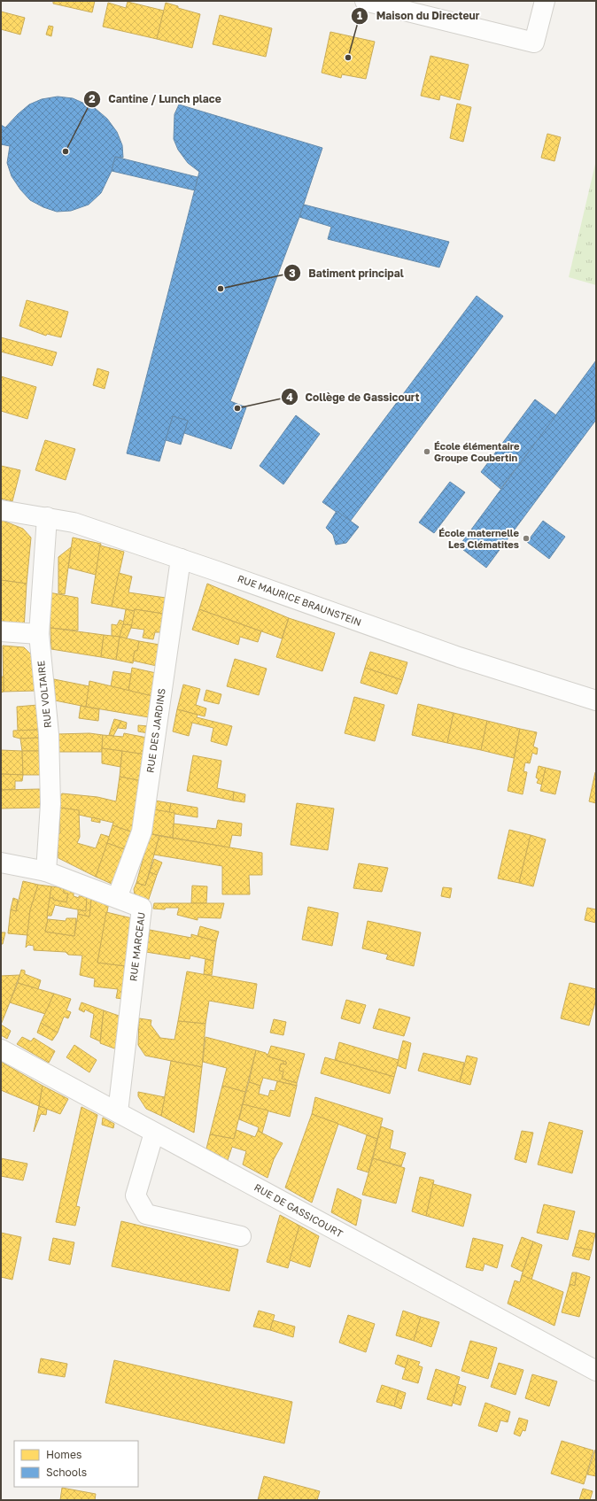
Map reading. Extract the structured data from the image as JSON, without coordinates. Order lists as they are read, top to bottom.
{
  "streets": {
    "street": [
      "RUE MAURICE BRAUNSTEIN",
      "RUE VOLTAIRE",
      "RUE DES JARDINS",
      "RUE MARCEAU",
      "RUE DE GASSICOURT"
    ]
  },
  "crossings": [
    ["RUE MAURICE BRAUNSTEIN", "RUE VOLTAIRE"],
    ["RUE MAURICE BRAUNSTEIN", "RUE DES JARDINS"],
    ["RUE VOLTAIRE", "RUE MARCEAU"],
    ["RUE DES JARDINS", "RUE MARCEAU"],
    ["RUE MARCEAU", "RUE DE GASSICOURT"]
  ],
  "places": [
    "Maison du Directeur",
    "Cantine / Lunch place",
    "Batiment principal",
    "Collège de Gassicourt",
    "École élémentaire Groupe Coubertin",
    "École maternelle Les Clématites"
  ],
  "legend": ["Homes", "Schools"]
}
